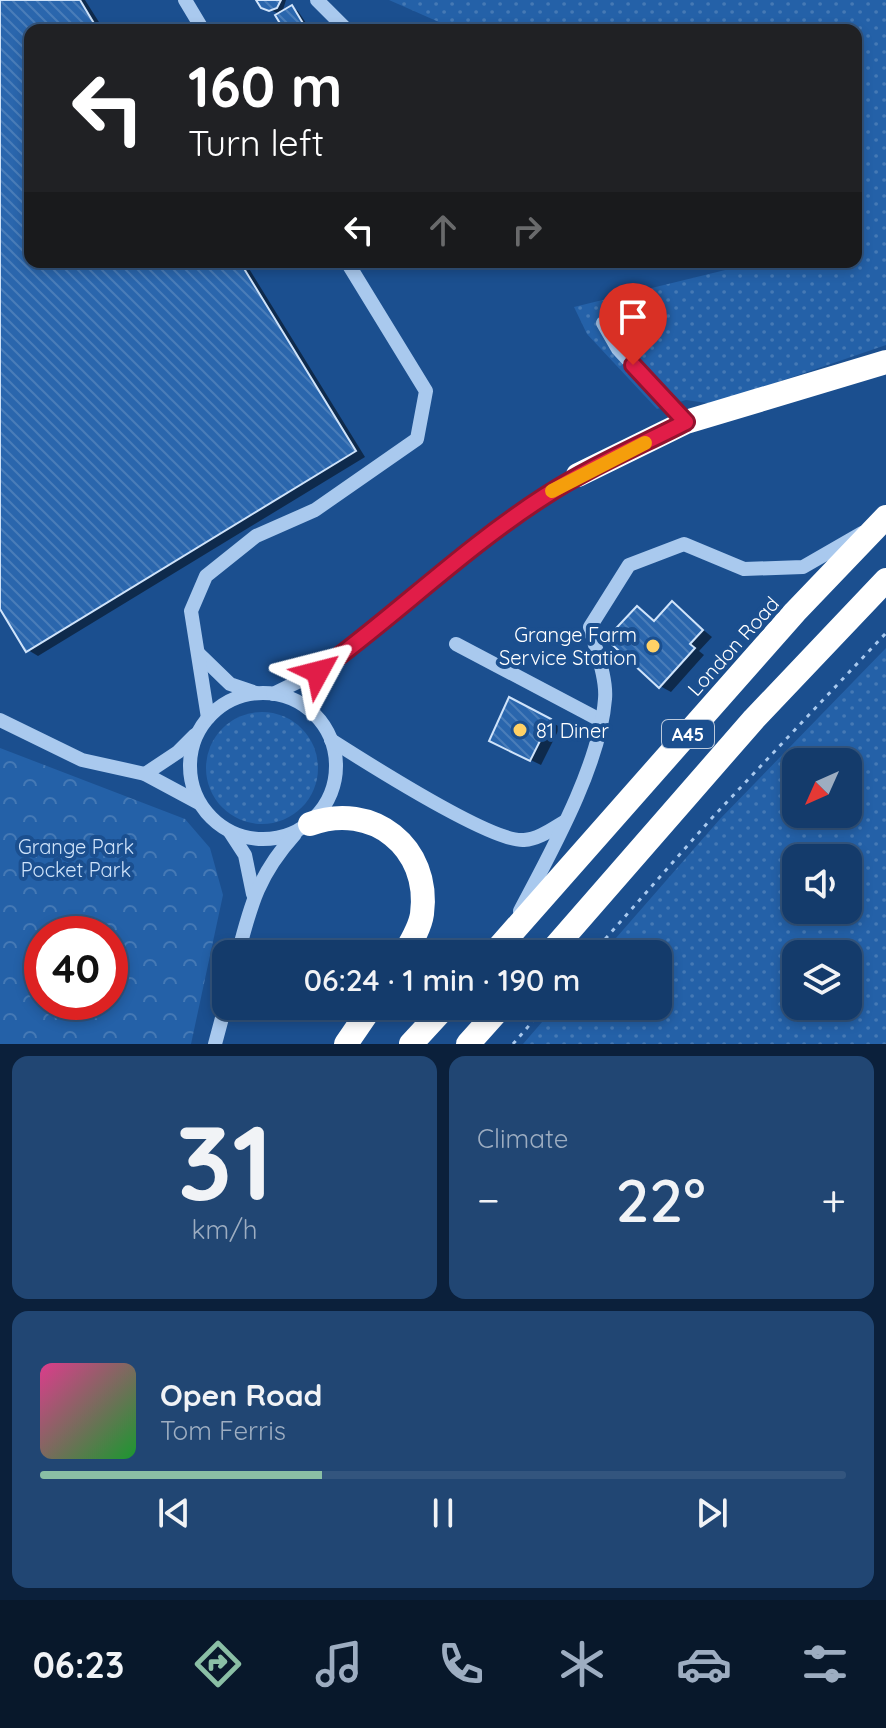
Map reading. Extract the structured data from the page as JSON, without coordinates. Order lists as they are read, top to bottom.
{
  "streets": {
    "highway": ["London Road", "A45"]
  },
  "parks": ["Grange Park Pocket Park"],
  "places": ["Grange Farm Service Station", "81 Diner"],
  "north": "bottom left",
  "page": {
    "turn": ["160 m", "Turn left"],
    "limit": "40",
    "trip": "06:24 · 1 min · 190 m",
    "tile": [
      ["31", "km/h"],
      "Climate"
    ],
    "heat": ["−", "22°", "+"],
    "song": ["Open Road", "Tom Ferris"],
    "tabs": "06:23"
  }
}
